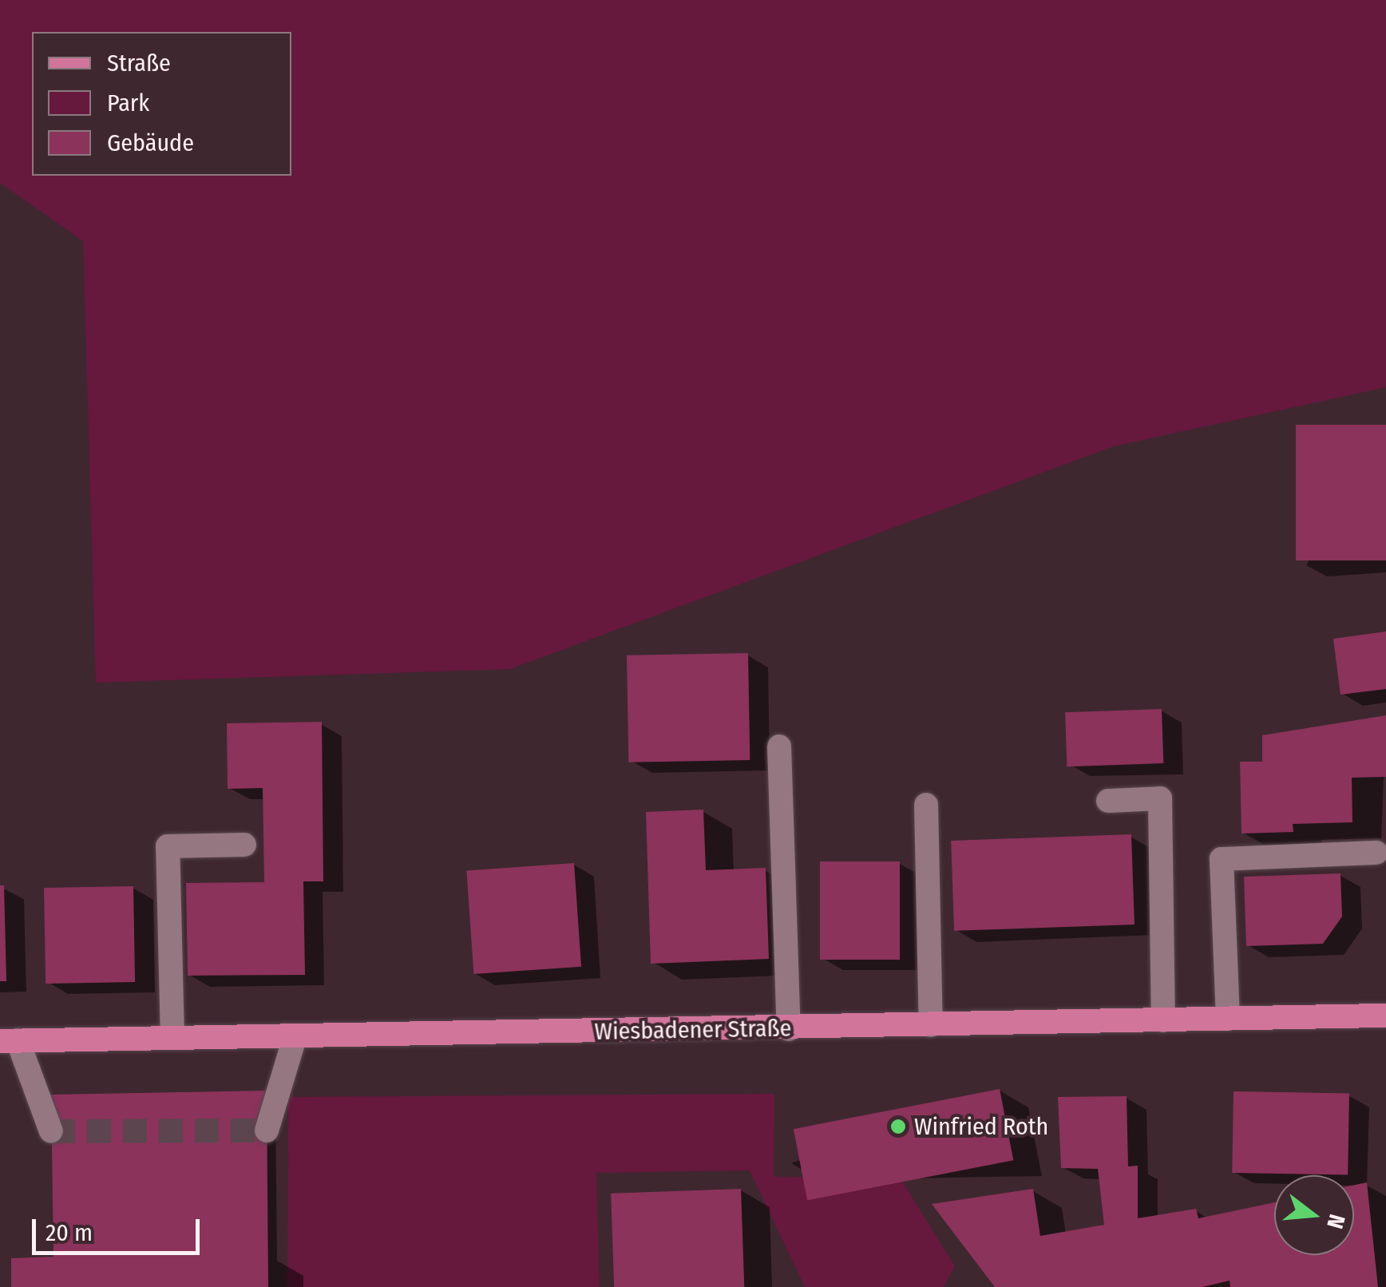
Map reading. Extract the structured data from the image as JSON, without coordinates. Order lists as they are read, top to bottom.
{
  "streets": {
    "main road": ["Wiesbadener Straße"]
  },
  "places": ["Winfried Roth"],
  "legend": ["Straße", "Park", "Gebäude"],
  "scale_bar": "20 m",
  "north": "right"
}
